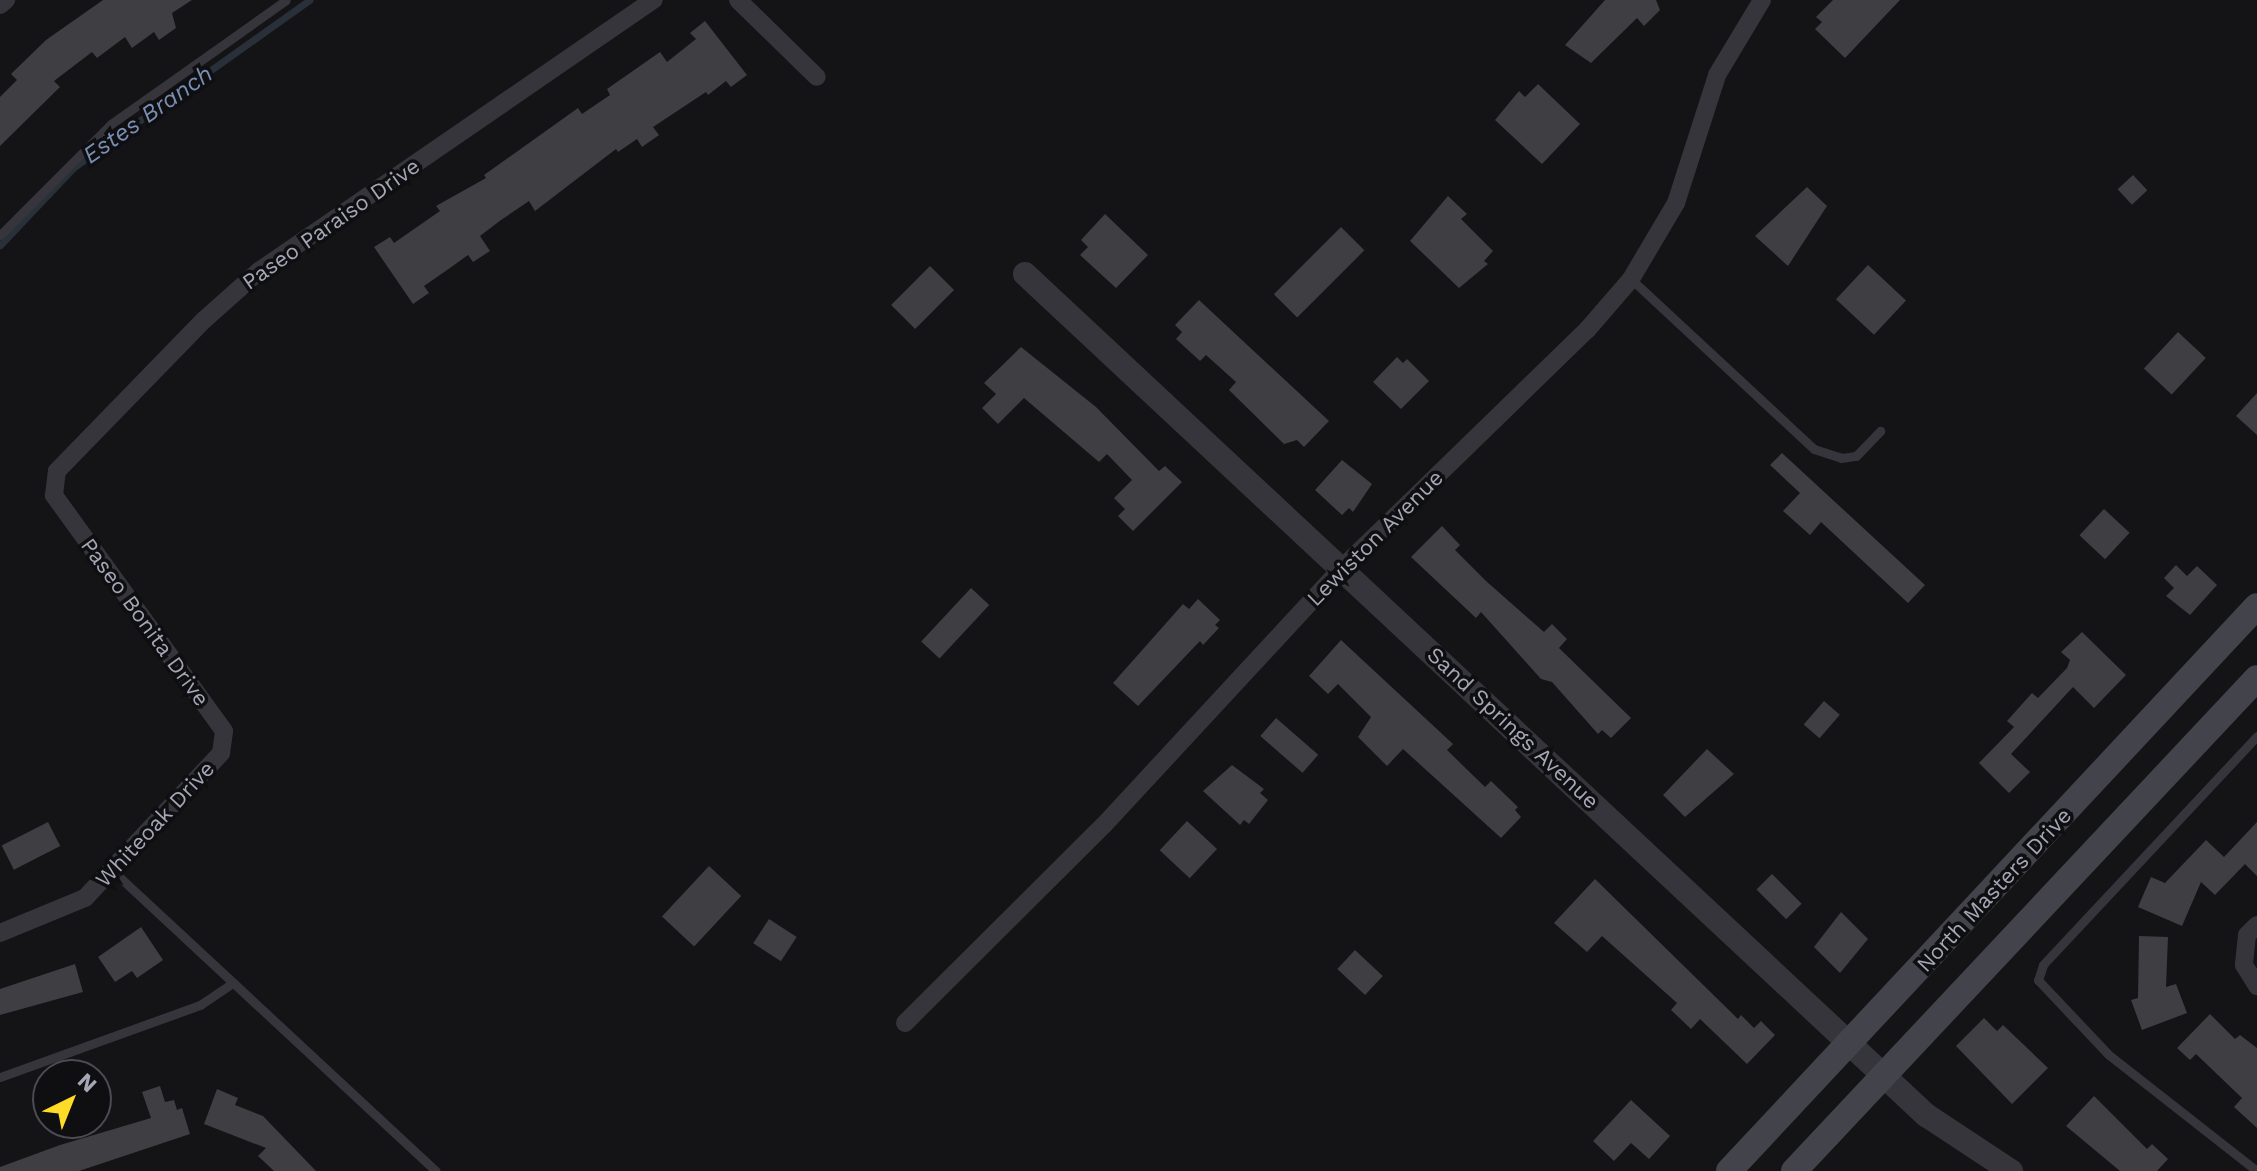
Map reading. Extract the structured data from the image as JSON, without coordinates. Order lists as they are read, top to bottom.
{
  "streets": {
    "main road": ["North Masters Drive"],
    "street": [
      "Paseo Paraiso Drive",
      "Lewiston Avenue",
      "Paseo Bonita Drive",
      "Sand Springs Avenue",
      "Whiteoak Drive"
    ]
  },
  "crossings": [
    ["Paseo Paraiso Drive", "Paseo Bonita Drive"],
    ["Lewiston Avenue", "Sand Springs Avenue"],
    ["Paseo Bonita Drive", "Whiteoak Drive"],
    ["Sand Springs Avenue", "North Masters Drive"]
  ],
  "water": ["Estes Branch"],
  "north": "top right"
}
